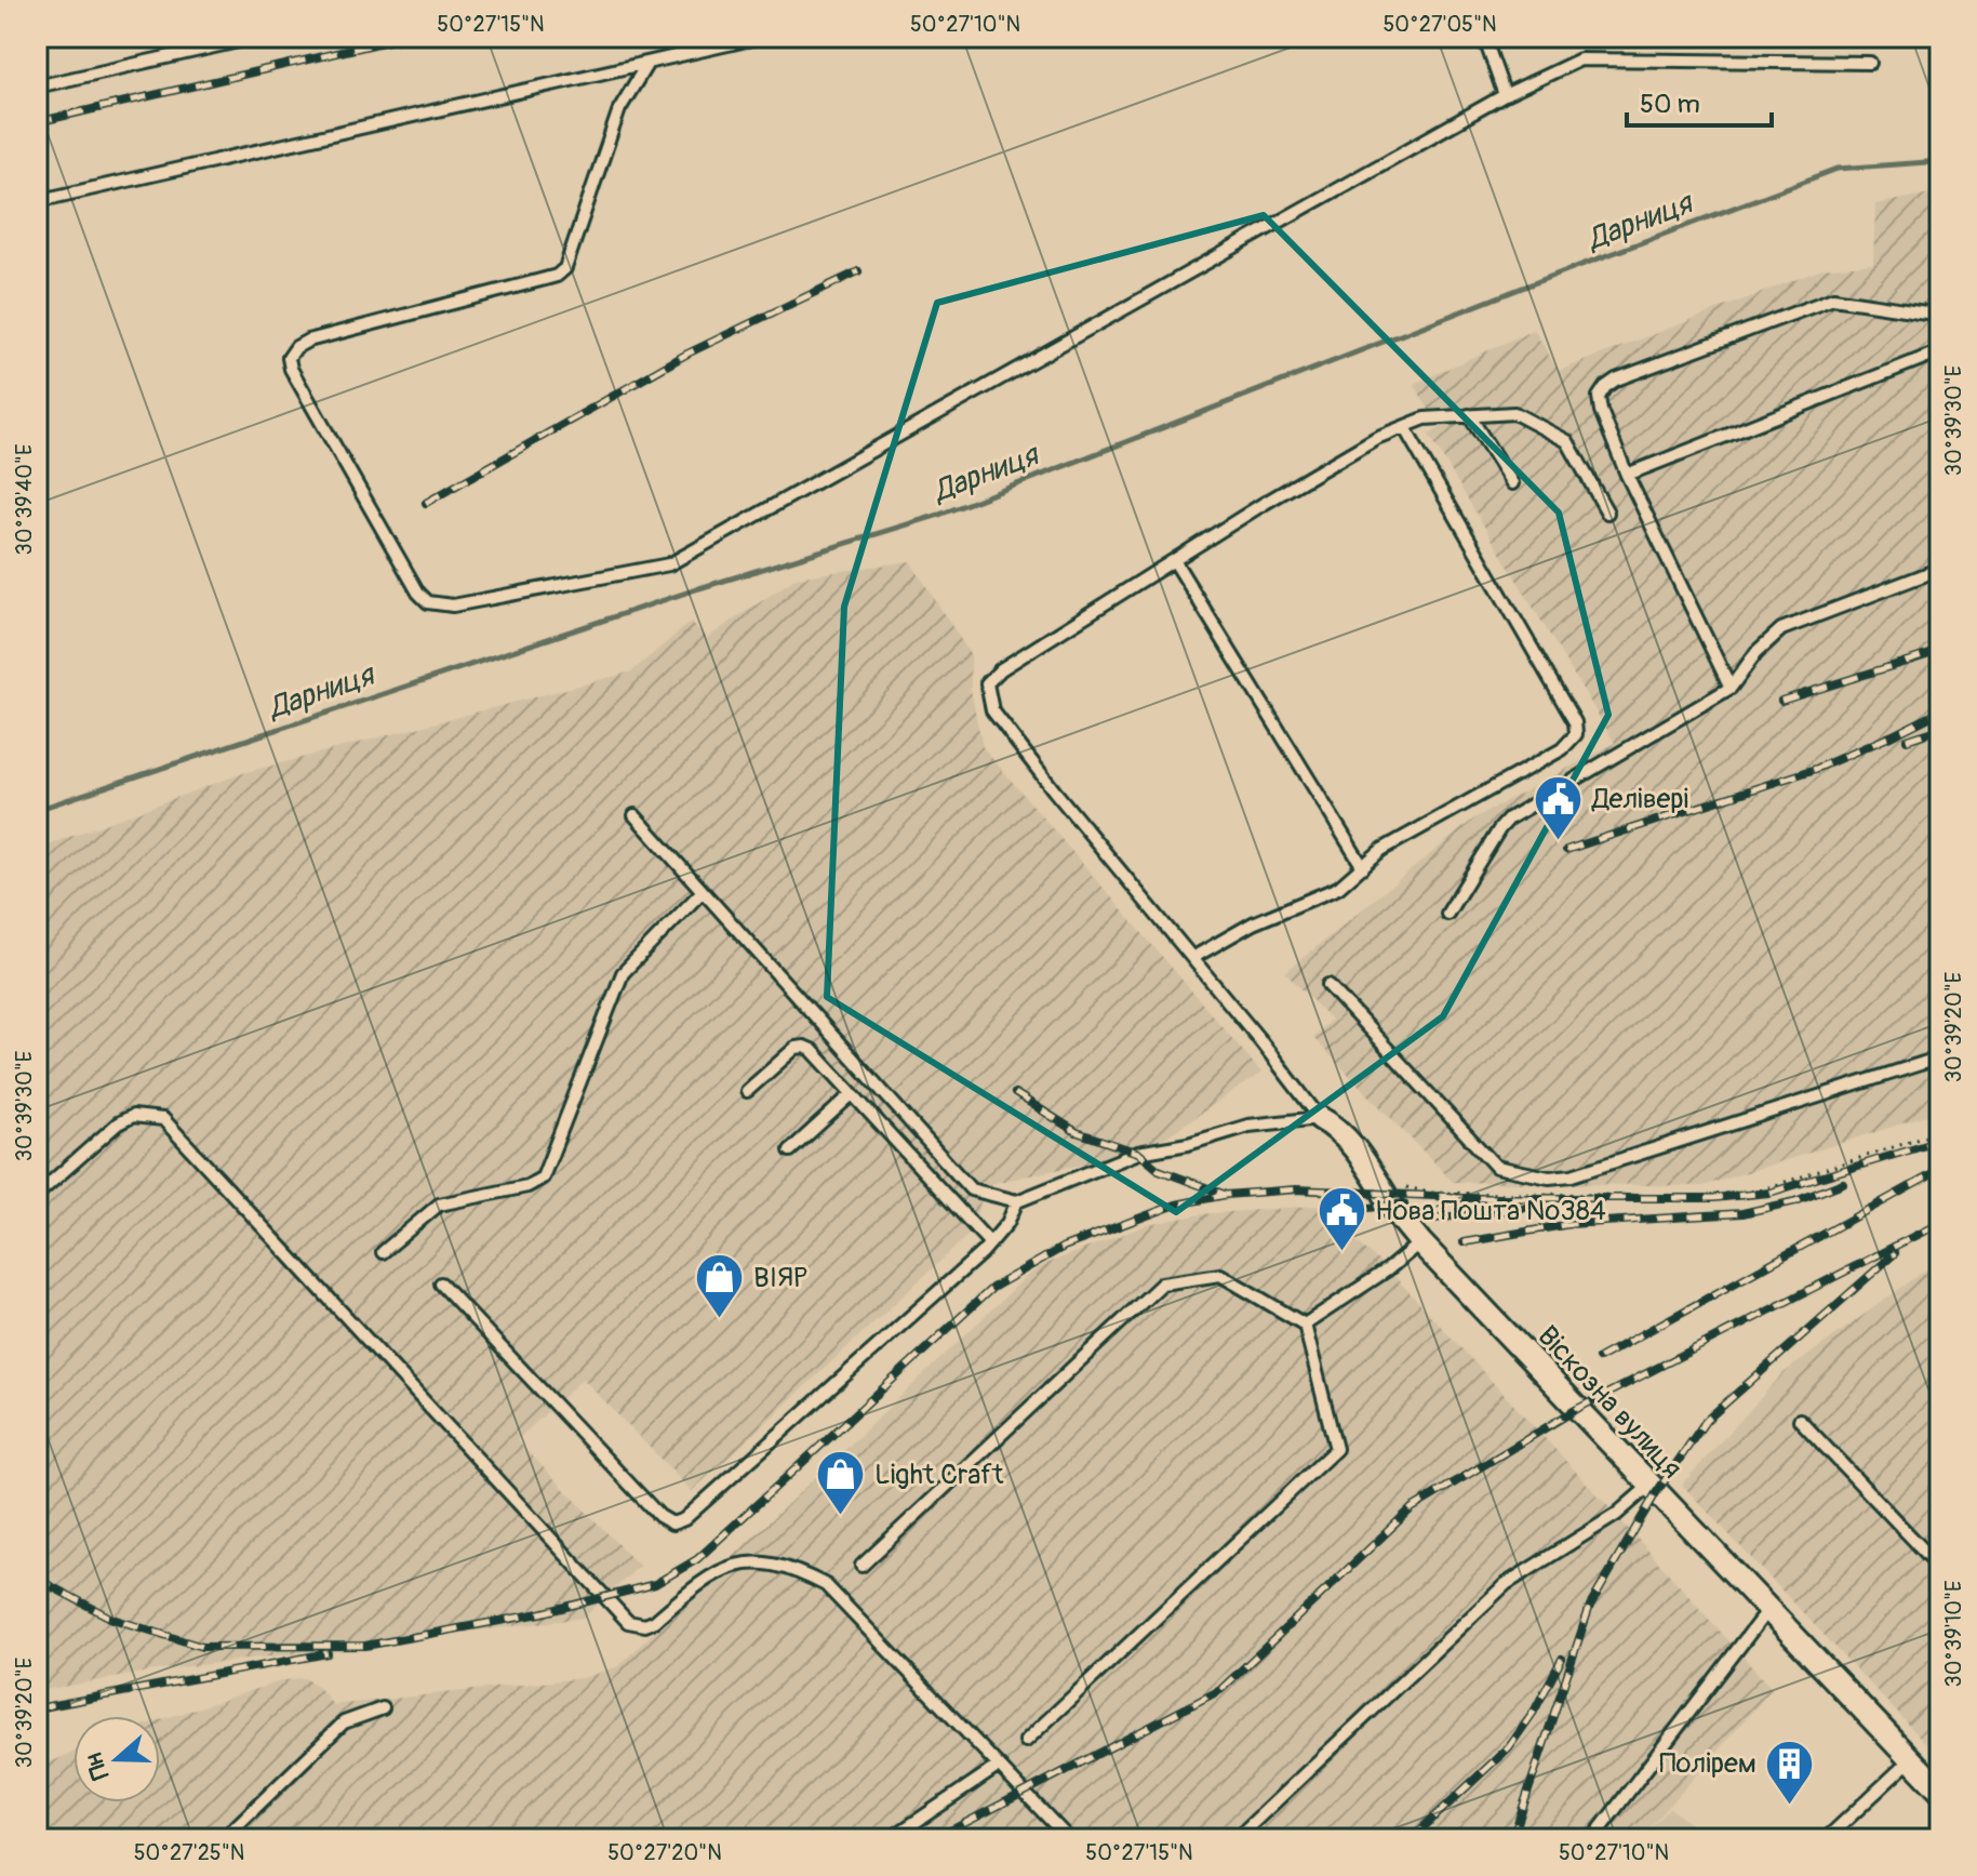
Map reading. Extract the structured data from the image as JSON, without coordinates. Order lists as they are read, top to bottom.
{
  "streets": {
    "street": ["Віскозна вулиця"]
  },
  "water": ["Дарниця"],
  "places": {
    "public building": ["Делівері", "Нова Пошта №384"],
    "shop": ["ВІЯР", "Light Craft"],
    "building": ["Полірем"]
  },
  "scale_bar": "50 m",
  "north": "left",
  "coordinates": [
    "50°27'15\"N",
    "50°27'10\"N",
    "50°27'05\"N",
    "30°39'30\"E",
    "30°39'40\"E",
    "30°39'20\"E",
    "30°39'10\"E",
    "50°27'25\"N",
    "50°27'20\"N"
  ]
}
